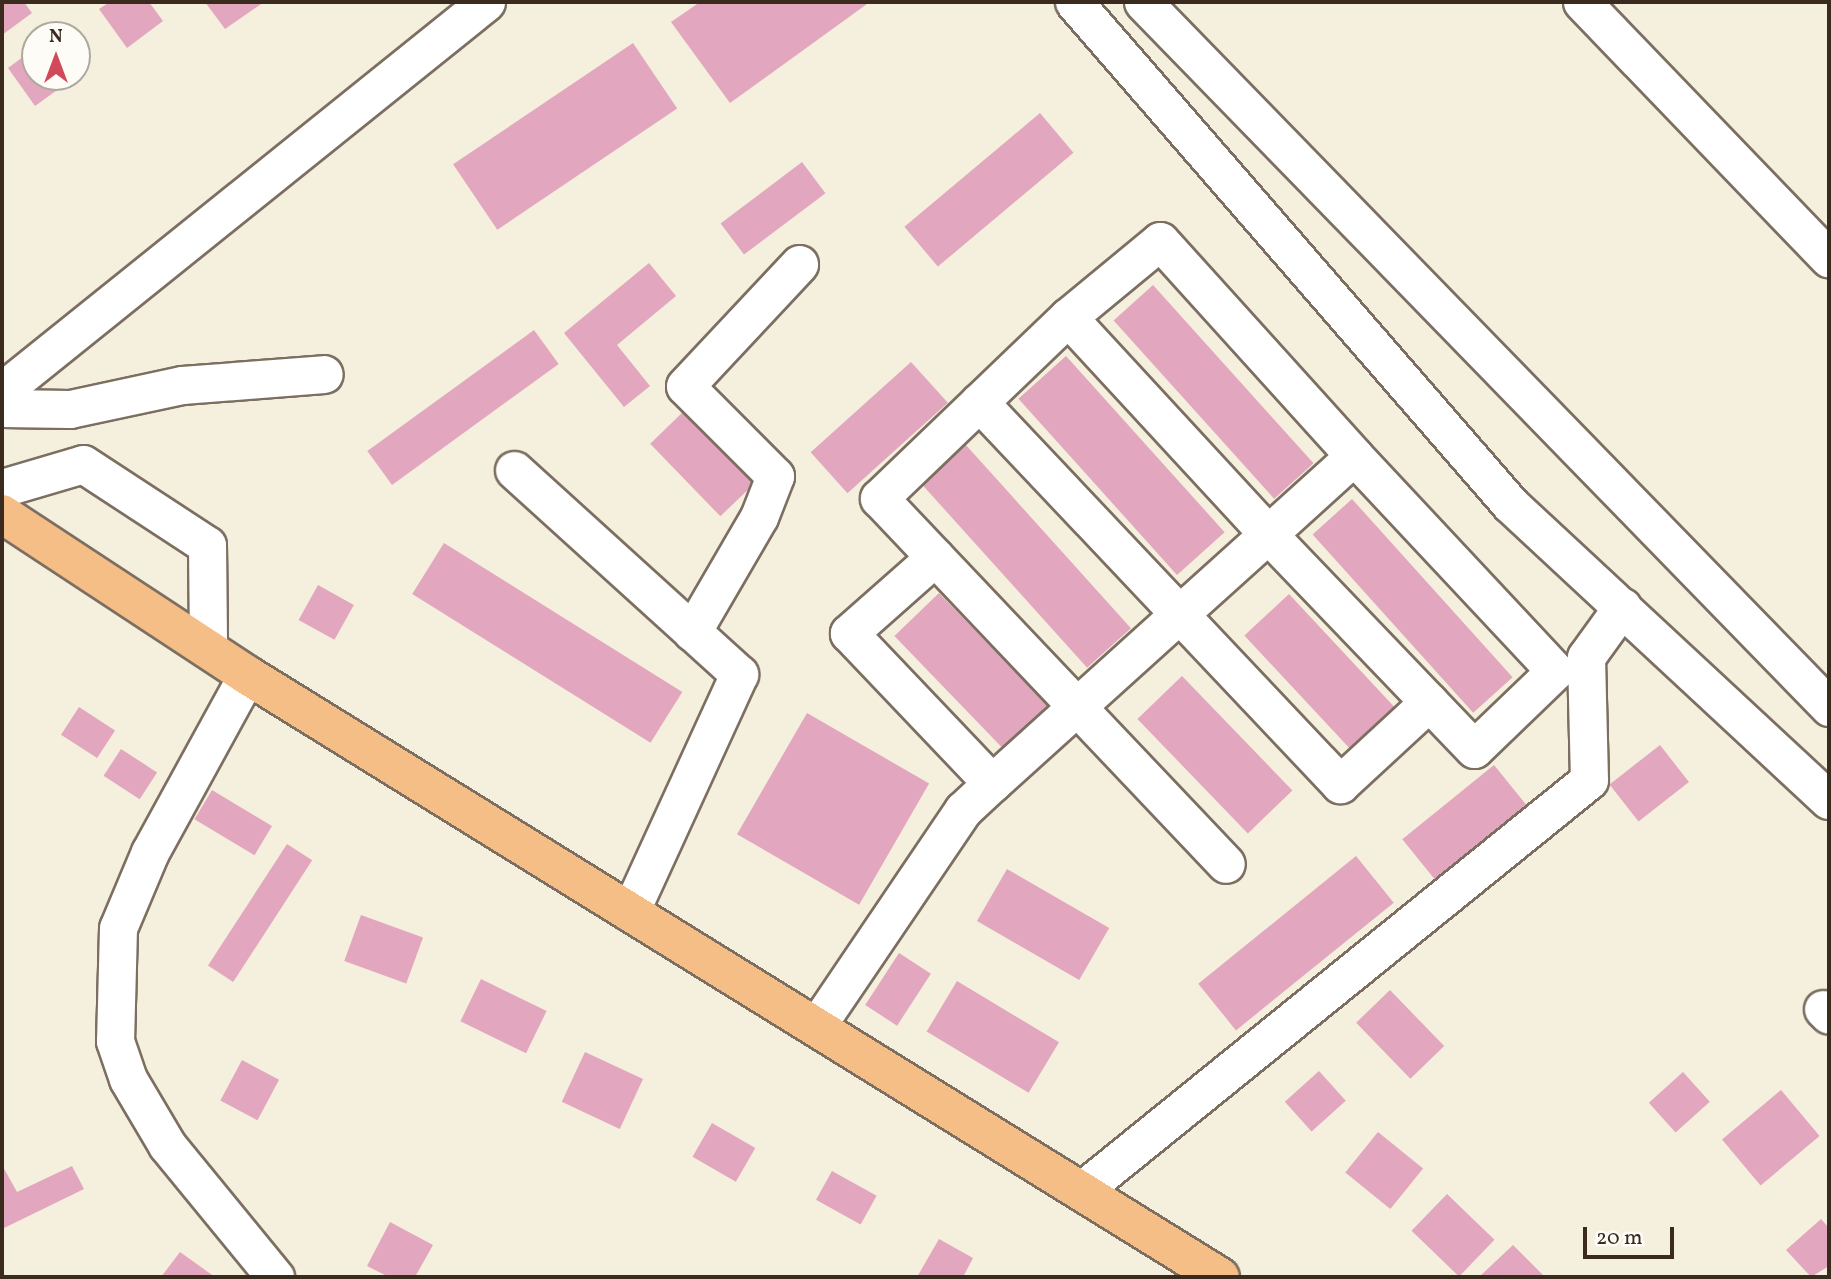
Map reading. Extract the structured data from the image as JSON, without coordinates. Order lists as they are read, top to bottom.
{
  "scale_bar": "20 m",
  "north": "top"
}
